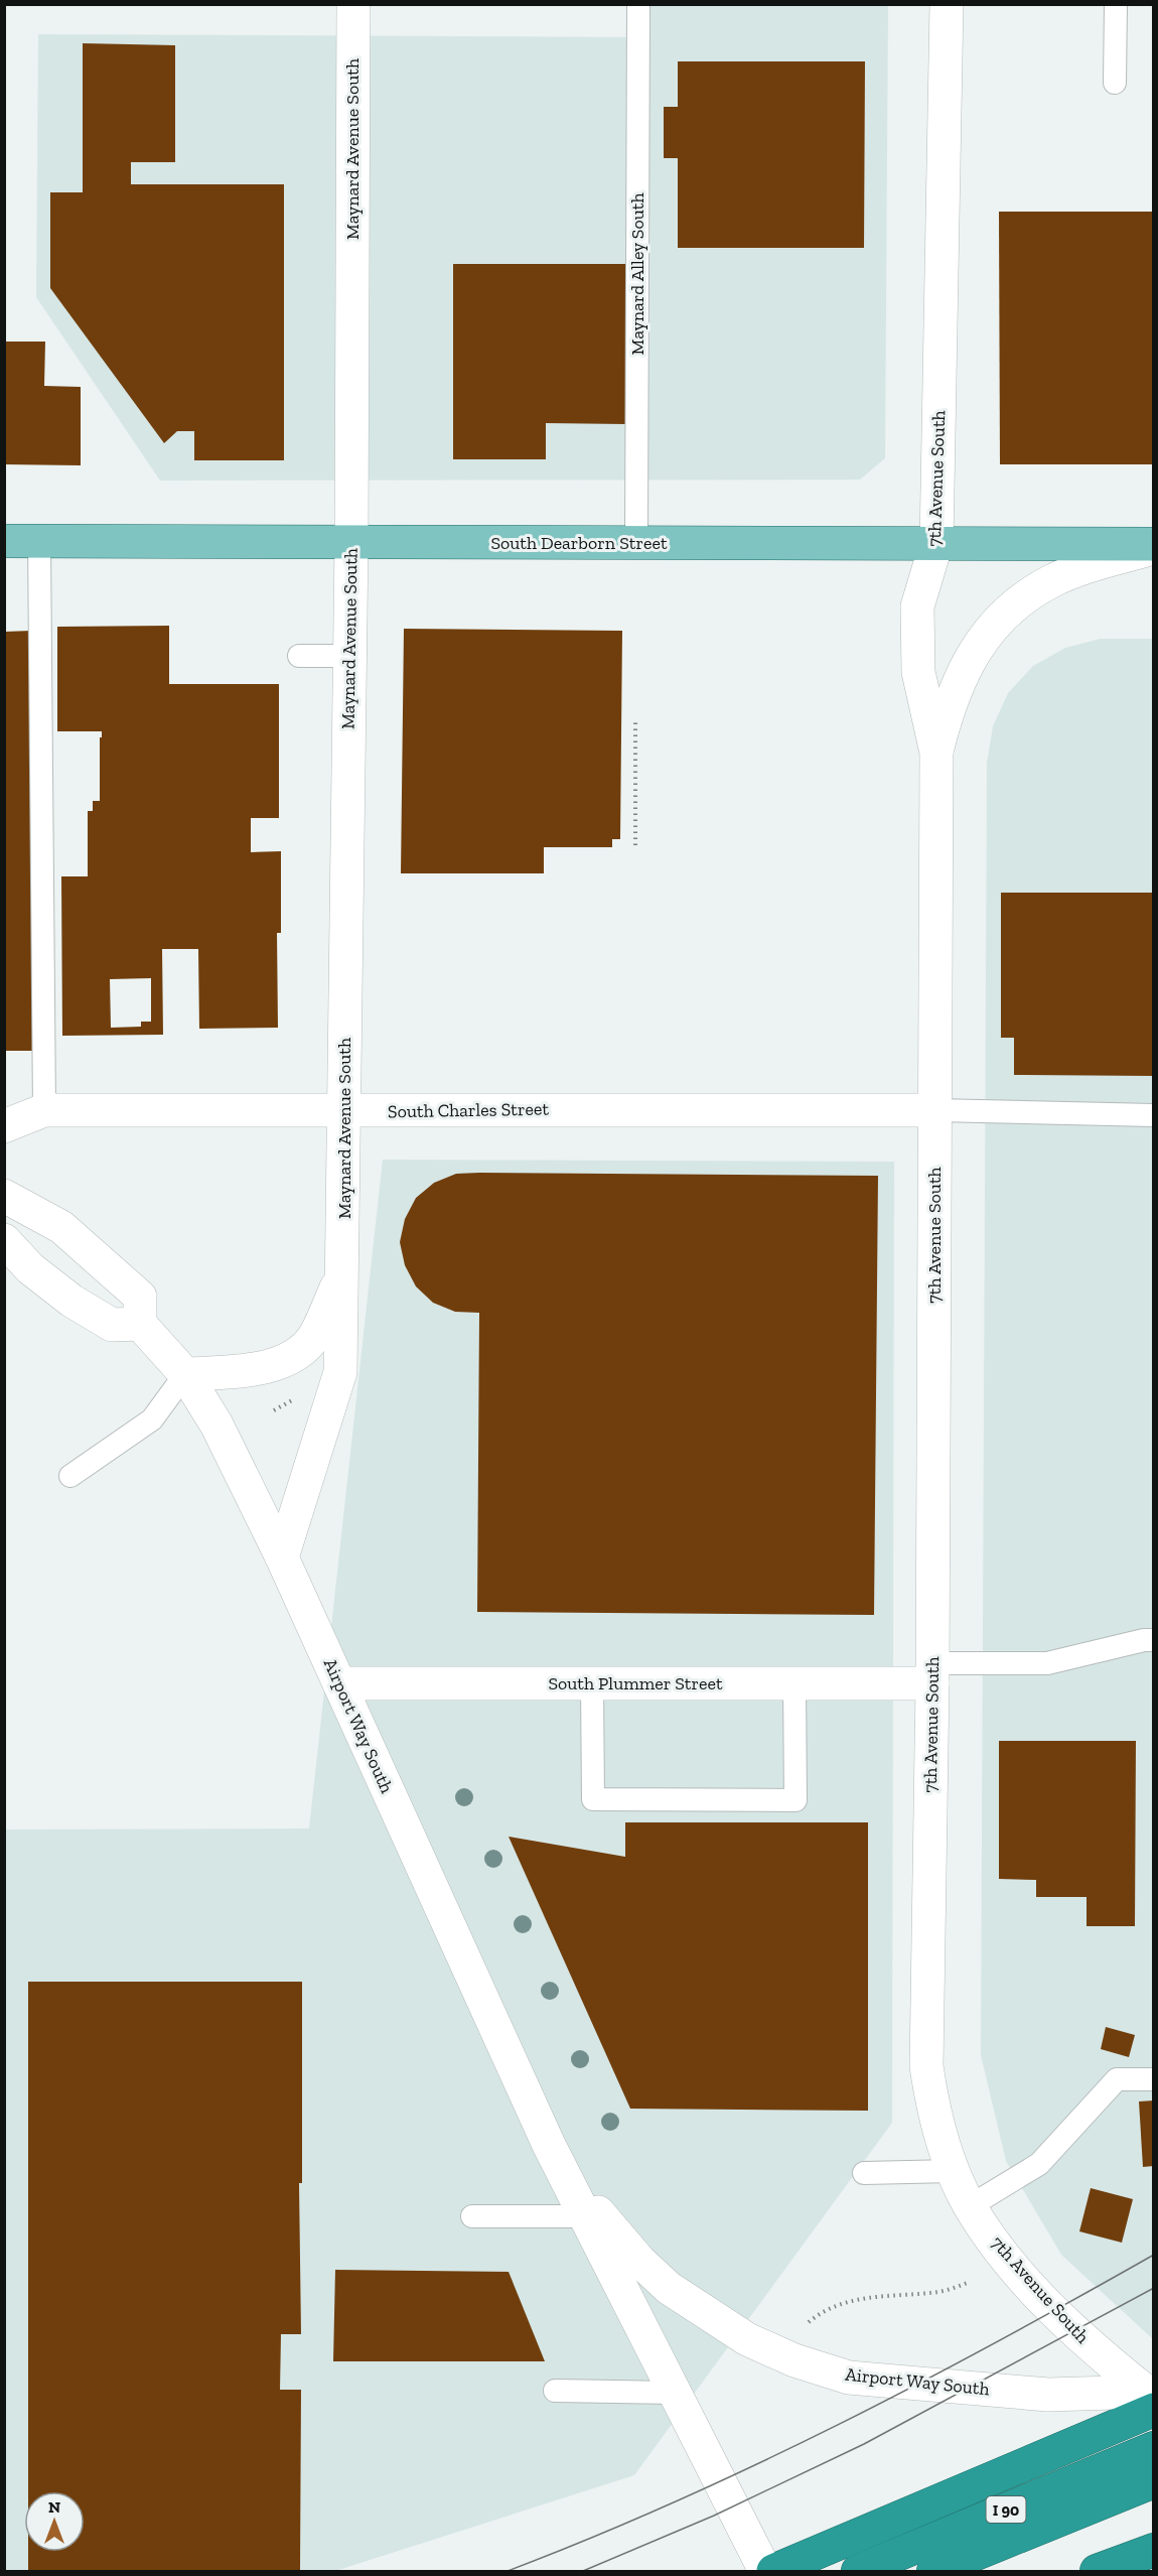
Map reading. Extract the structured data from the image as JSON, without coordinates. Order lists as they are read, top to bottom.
{
  "streets": {
    "highway": ["I 90"],
    "main road": [
      "Maynard Avenue South",
      "7th Avenue South",
      "South Dearborn Street",
      "South Charles Street",
      "South Plummer Street",
      "Airport Way South"
    ],
    "lane": ["Maynard Alley South"]
  },
  "crossings": [
    ["Maynard Avenue South", "South Dearborn Street"],
    ["Maynard Avenue South", "South Charles Street"],
    ["Maynard Avenue South", "Airport Way South"],
    ["Maynard Alley South", "South Dearborn Street"],
    ["7th Avenue South", "South Dearborn Street"],
    ["7th Avenue South", "South Charles Street"],
    ["7th Avenue South", "South Plummer Street"],
    ["7th Avenue South", "Airport Way South"],
    ["South Plummer Street", "Airport Way South"]
  ],
  "north": "top"
}
